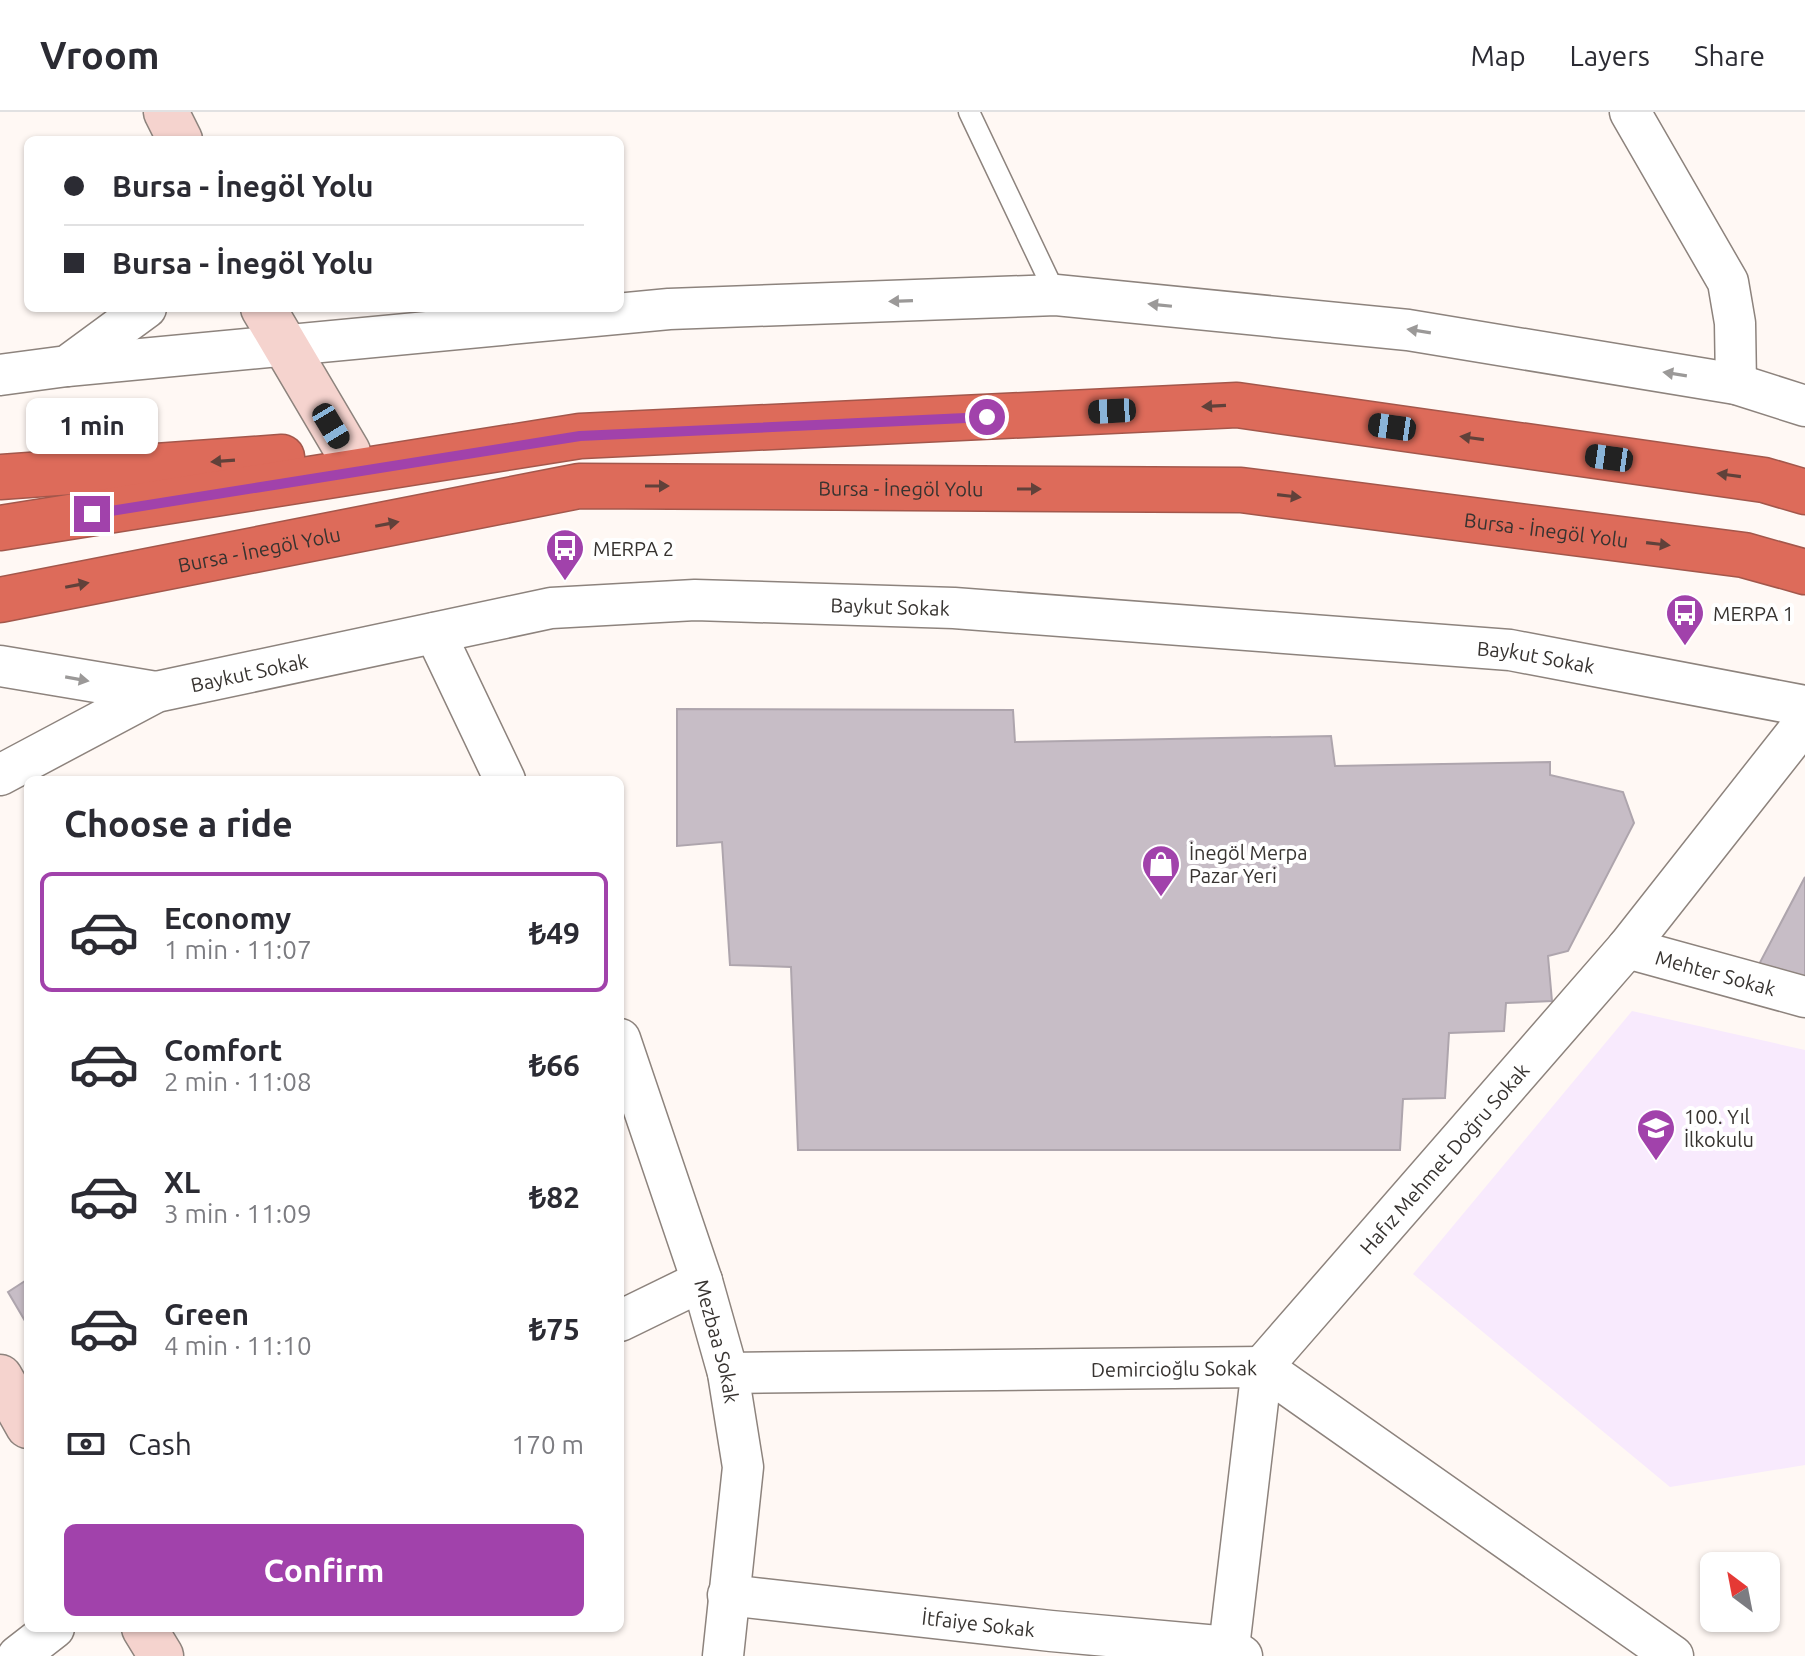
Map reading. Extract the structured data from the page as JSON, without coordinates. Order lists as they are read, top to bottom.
{
  "streets": {
    "highway": ["Bursa - İnegöl Yolu"],
    "street": [
      "Baykut Sokak",
      "Mehter Sokak",
      "Hafız Mehmet Doğru Sokak",
      "Mezbaa Sokak",
      "Demircioğlu Sokak",
      "İtfaiye Sokak"
    ]
  },
  "crossings": [
    ["Mehter Sokak", "Hafız Mehmet Doğru Sokak"],
    ["Hafız Mehmet Doğru Sokak", "Demircioğlu Sokak"],
    ["Mezbaa Sokak", "Demircioğlu Sokak"],
    ["Mezbaa Sokak", "İtfaiye Sokak"]
  ],
  "places": {
    "bus stop": ["MERPA 2", "MERPA 1"],
    "shop": ["İnegöl Merpa Pazar Yeri"],
    "school or university": ["100. Yıl İlkokulu"]
  },
  "north": "top left",
  "page": {
    "header": "Vroom",
    "nav": ["Map", "Layers", "Share"],
    "banner": ["Bursa - İnegöl Yolu", "Bursa - İnegöl Yolu"],
    "bubble": "1 min",
    "heading": "Choose a ride",
    "list": [
      {
        "name": "Economy",
        "note": "1 min · 11:07",
        "value": "₺49"
      },
      {
        "name": "Comfort",
        "note": "2 min · 11:08",
        "value": "₺66"
      },
      {
        "name": "XL",
        "note": "3 min · 11:09",
        "value": "₺82"
      },
      {
        "name": "Green",
        "note": "4 min · 11:10",
        "value": "₺75"
      }
    ],
    "pay": ["Cash", "170 m"],
    "buttons": "Confirm"
  }
}
